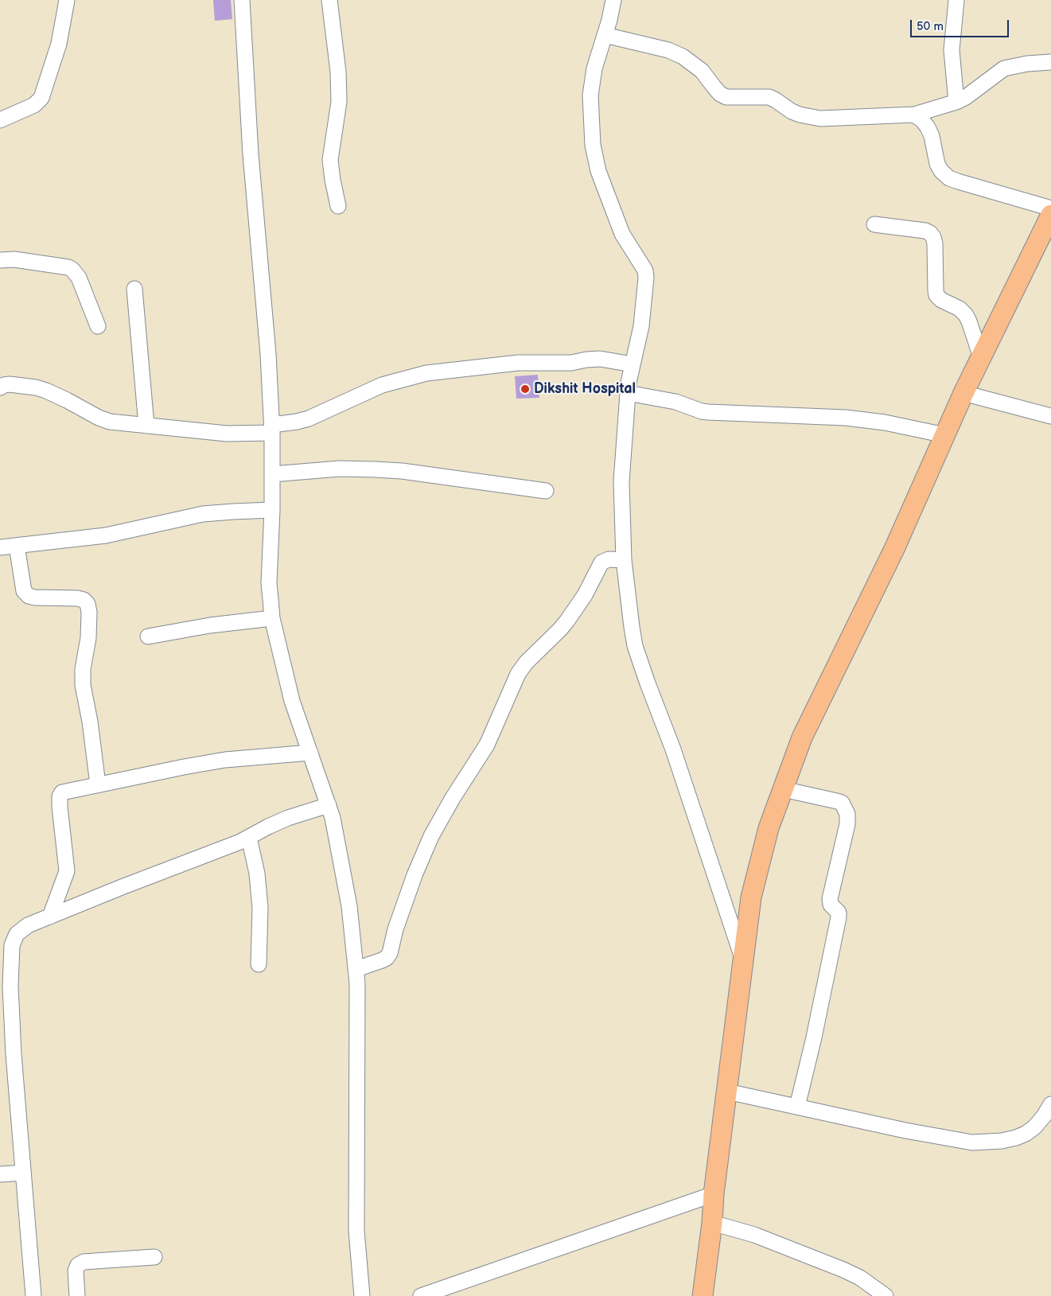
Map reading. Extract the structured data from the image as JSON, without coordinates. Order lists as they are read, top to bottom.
{
  "places": ["Dikshit Hospital"],
  "scale_bar": "50 m"
}
